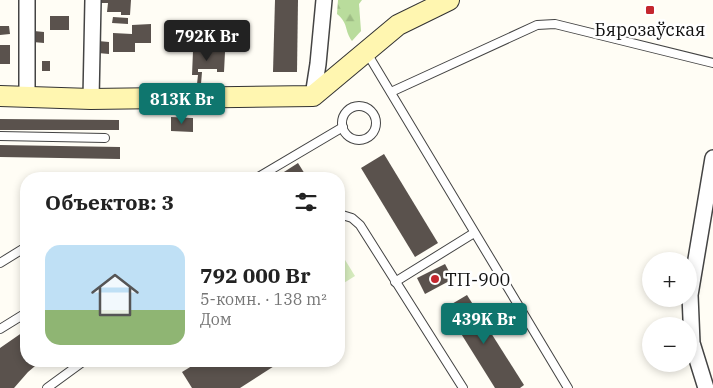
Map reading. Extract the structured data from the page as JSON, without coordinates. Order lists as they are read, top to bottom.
{
  "places": {
    "transit": ["Бярозаўская"],
    "other": ["ТП-900"]
  },
  "page": {
    "price": ["792K Br", "813K Br", "439K Br"],
    "heading": "Объектов: 3",
    "list": [
      {
        "name": "792 000 Br",
        "note": "5-комн. · 138 m² · Дом"
      }
    ],
    "map_buttons": ["+", "−"]
  }
}
